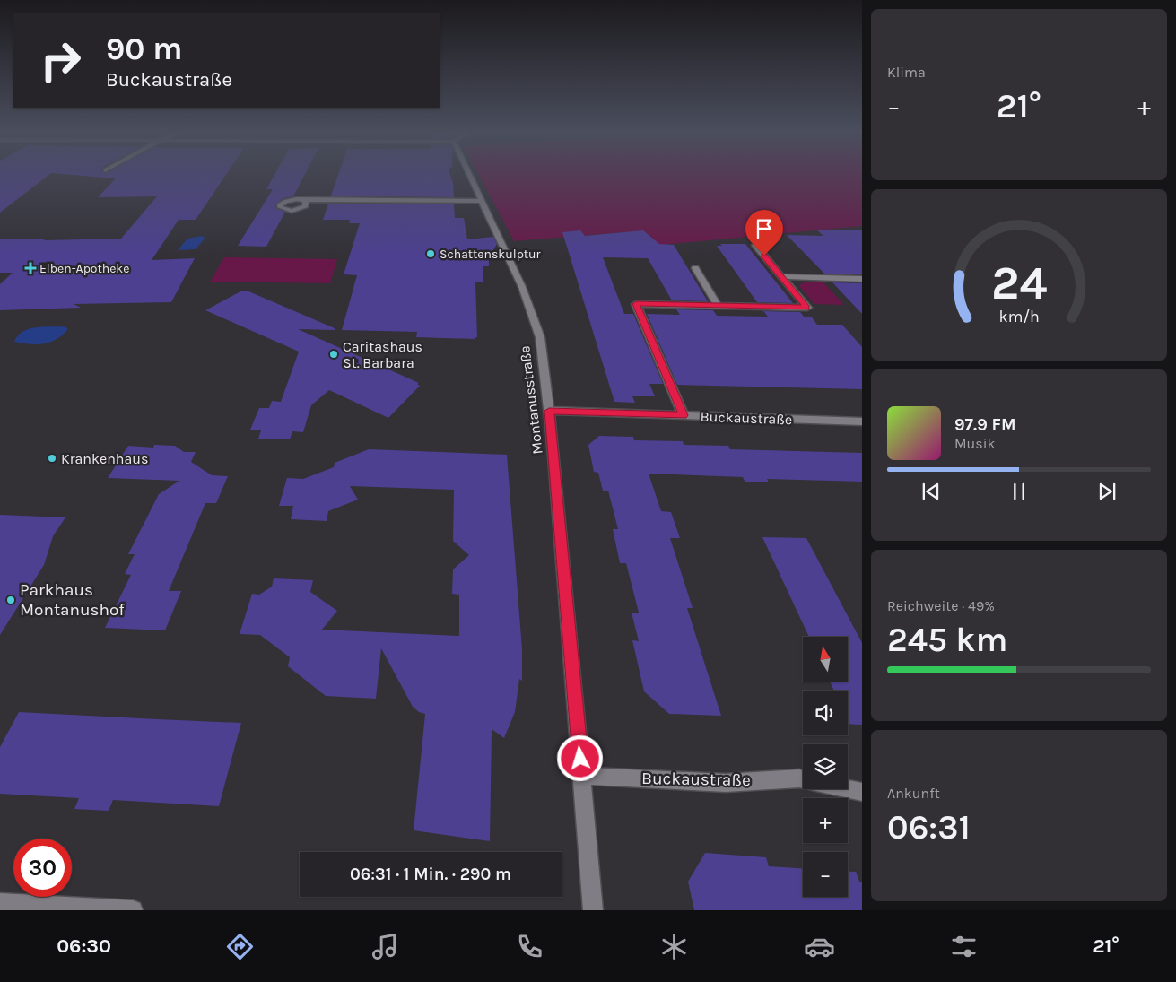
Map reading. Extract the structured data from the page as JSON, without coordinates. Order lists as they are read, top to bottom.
{
  "streets": {
    "street": ["Montanusstraße", "Buckaustraße"]
  },
  "crossings": [
    ["Montanusstraße", "Buckaustraße"]
  ],
  "places": {
    "other": [
      "Schattenskulptur",
      "Caritashaus St. Barbara",
      "Krankenhaus",
      "Parkhaus Montanushof"
    ],
    "health": ["Elben-Apotheke"]
  },
  "north": "top",
  "page": {
    "tile": [
      "Klima",
      ["Reichweite · 49%", "245 km"],
      ["Ankunft", "06:31"]
    ],
    "turn": ["90 m", "Buckaustraße"],
    "heat": ["−", "21°", "+"],
    "song": ["97.9 FM", "Musik"],
    "map_buttons": ["+", "−"],
    "limit": "30",
    "trip": "06:31 · 1 Min. · 290 m",
    "tabs": ["06:30", "21°"],
    "gauge": ["24", "km/h"]
  }
}
